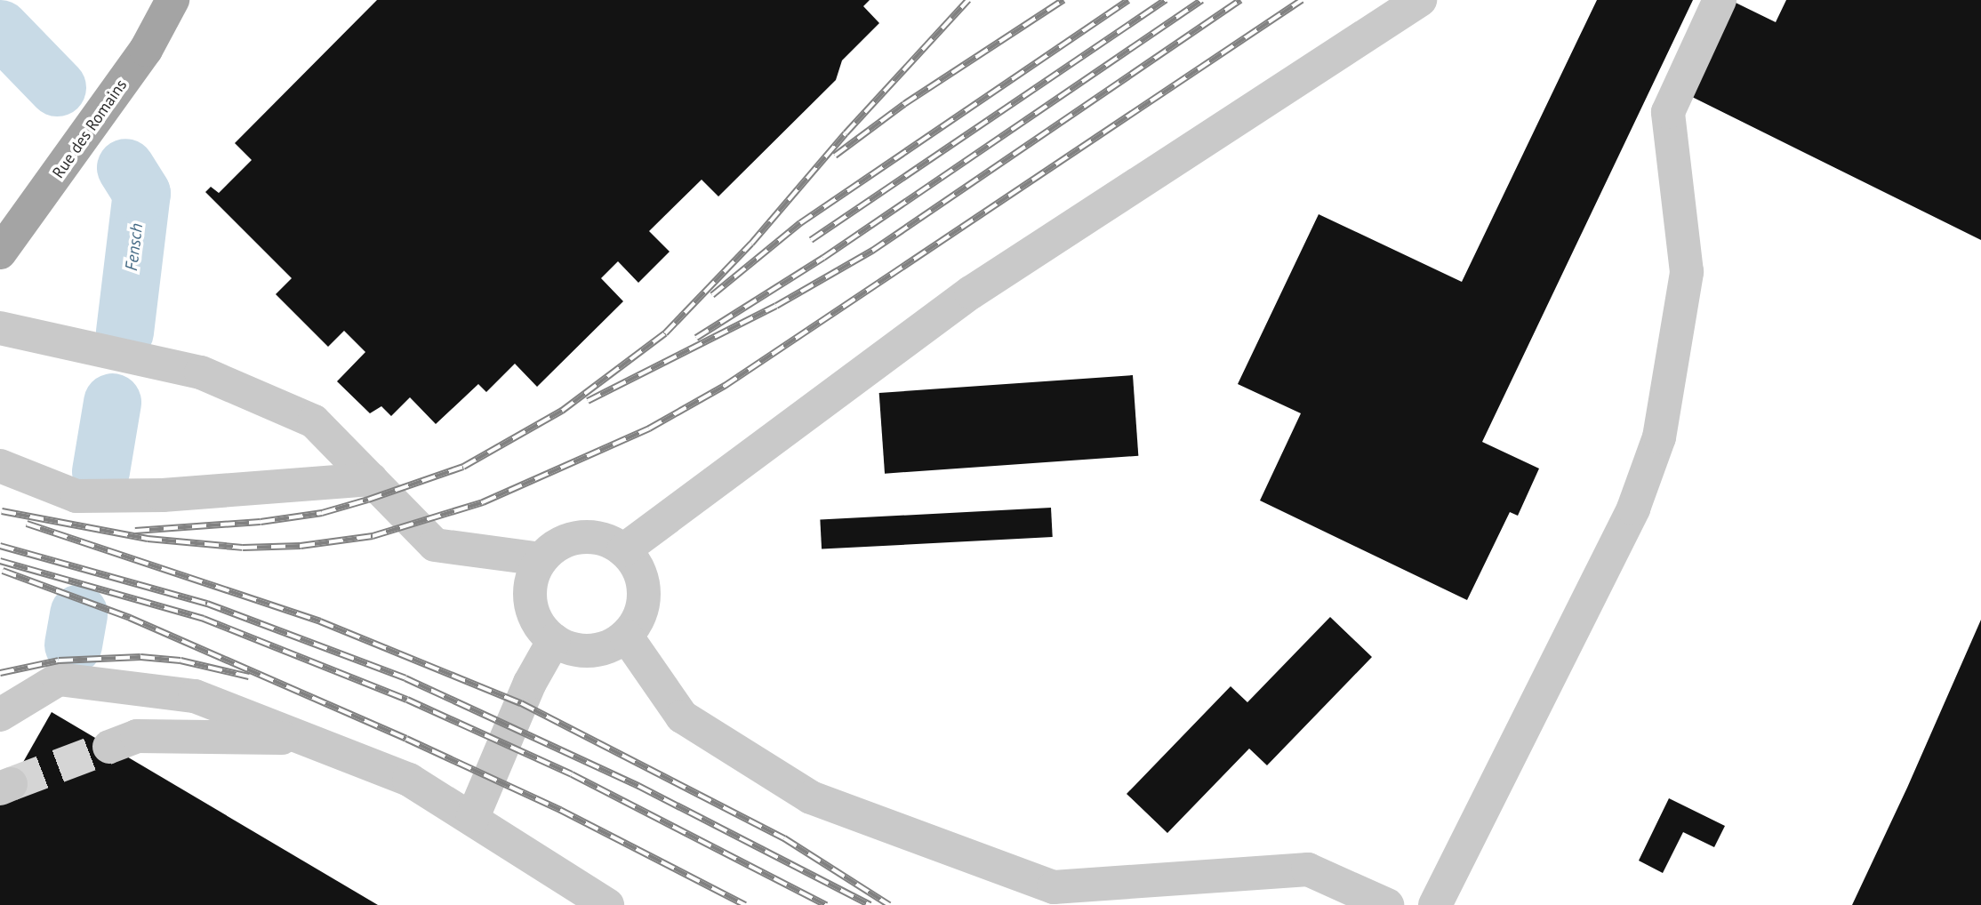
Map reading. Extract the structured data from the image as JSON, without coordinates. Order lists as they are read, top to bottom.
{
  "streets": {
    "main road": ["Rue des Romains"]
  },
  "water": ["Fensch"]
}
